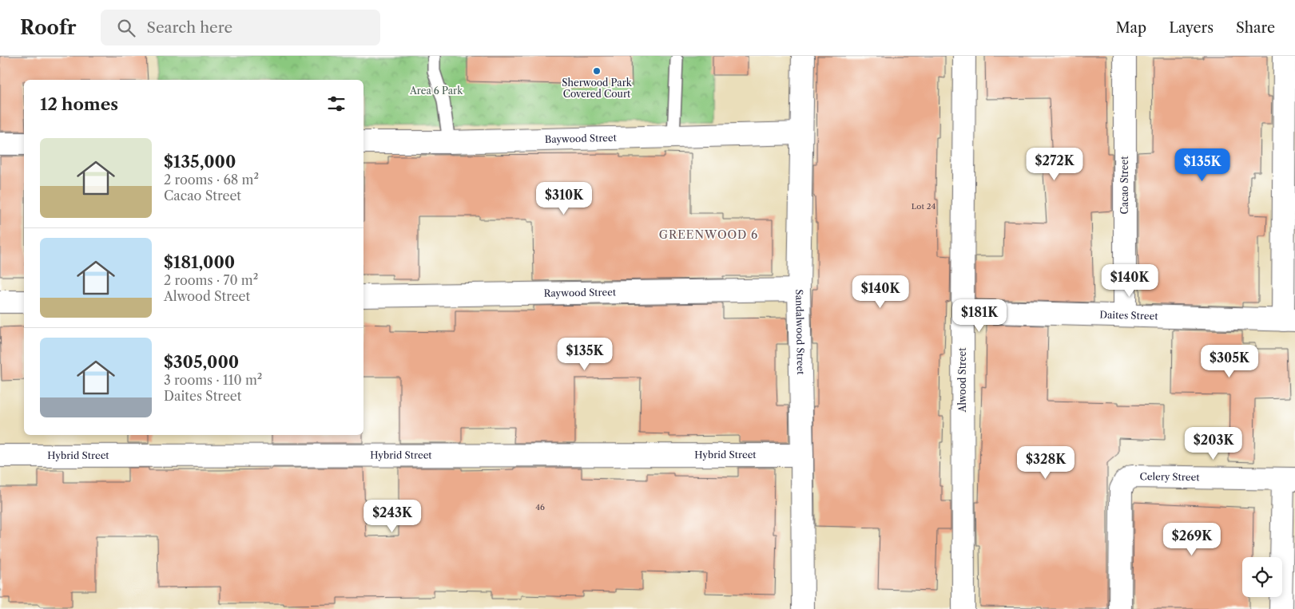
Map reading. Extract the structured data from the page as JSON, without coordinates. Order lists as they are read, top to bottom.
{
  "streets": {
    "street": [
      "Baywood Street",
      "Cacao Street",
      "Raywood Street",
      "Daites Street",
      "Sandalwood Street",
      "Alwood Street",
      "Hybrid Street",
      "Celery Street"
    ]
  },
  "crossings": [
    ["Baywood Street", "Sandalwood Street"],
    ["Cacao Street", "Daites Street"],
    ["Raywood Street", "Sandalwood Street"],
    ["Daites Street", "Alwood Street"],
    ["Sandalwood Street", "Hybrid Street"]
  ],
  "districts": ["GREENWOOD 6"],
  "parks": ["Area 6 Park"],
  "places": ["Sherwood Park Covered Court"],
  "house_numbers": ["Lot 24", "46"],
  "page": {
    "header": "Roofr",
    "search": "Search here",
    "nav": ["Map", "Layers", "Share"],
    "heading": "12 homes",
    "list": [
      {
        "name": "$135,000",
        "note": "2 rooms · 68 m² · Cacao Street"
      },
      {
        "name": "$181,000",
        "note": "2 rooms · 70 m² · Alwood Street"
      },
      {
        "name": "$305,000",
        "note": "3 rooms · 110 m² · Daites Street"
      }
    ],
    "price": [
      "$272K",
      "$135K",
      "$310K",
      "$140K",
      "$140K",
      "$181K",
      "$135K",
      "$305K",
      "$203K",
      "$328K",
      "$243K",
      "$269K"
    ]
  }
}
